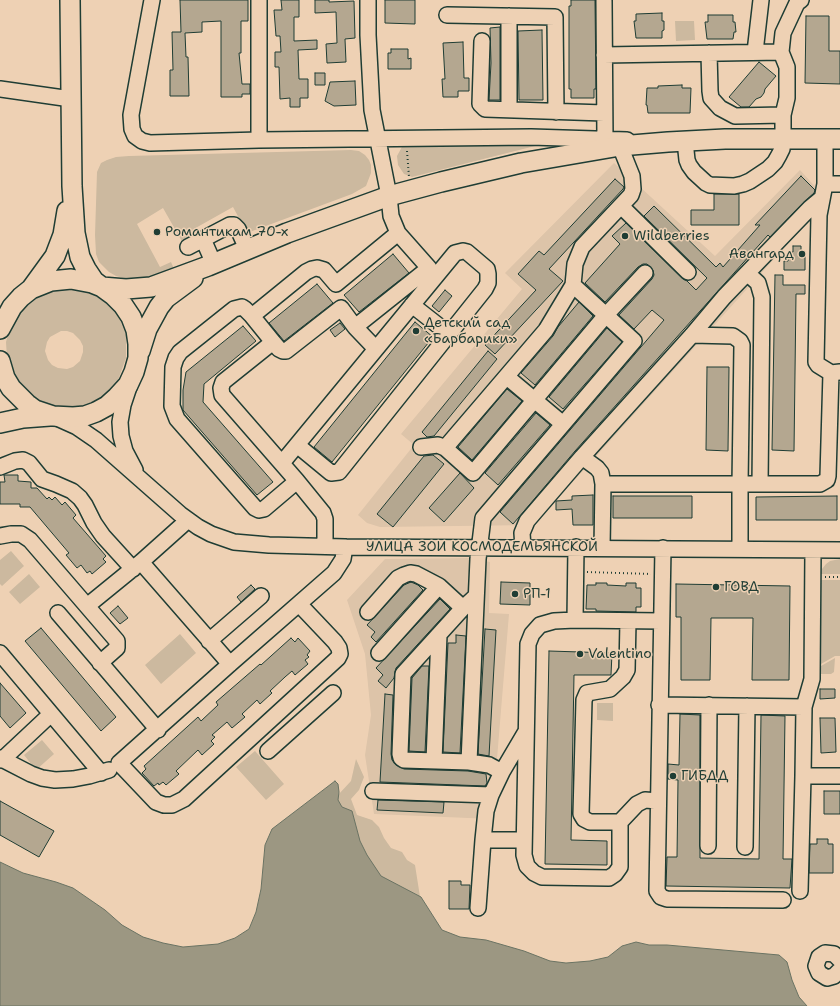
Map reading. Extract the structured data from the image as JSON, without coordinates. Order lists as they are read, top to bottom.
{
  "streets": {
    "street": ["УЛИЦА ЗОИ КОСМОДЕМЬЯНСКОЙ"]
  },
  "places": [
    "Романтикам 70-х",
    "Wildberries",
    "Авангард",
    "Детский сад «Барбарики»",
    "ГОВД",
    "РП-1",
    "Valentino",
    "ГИБДД"
  ]
}
